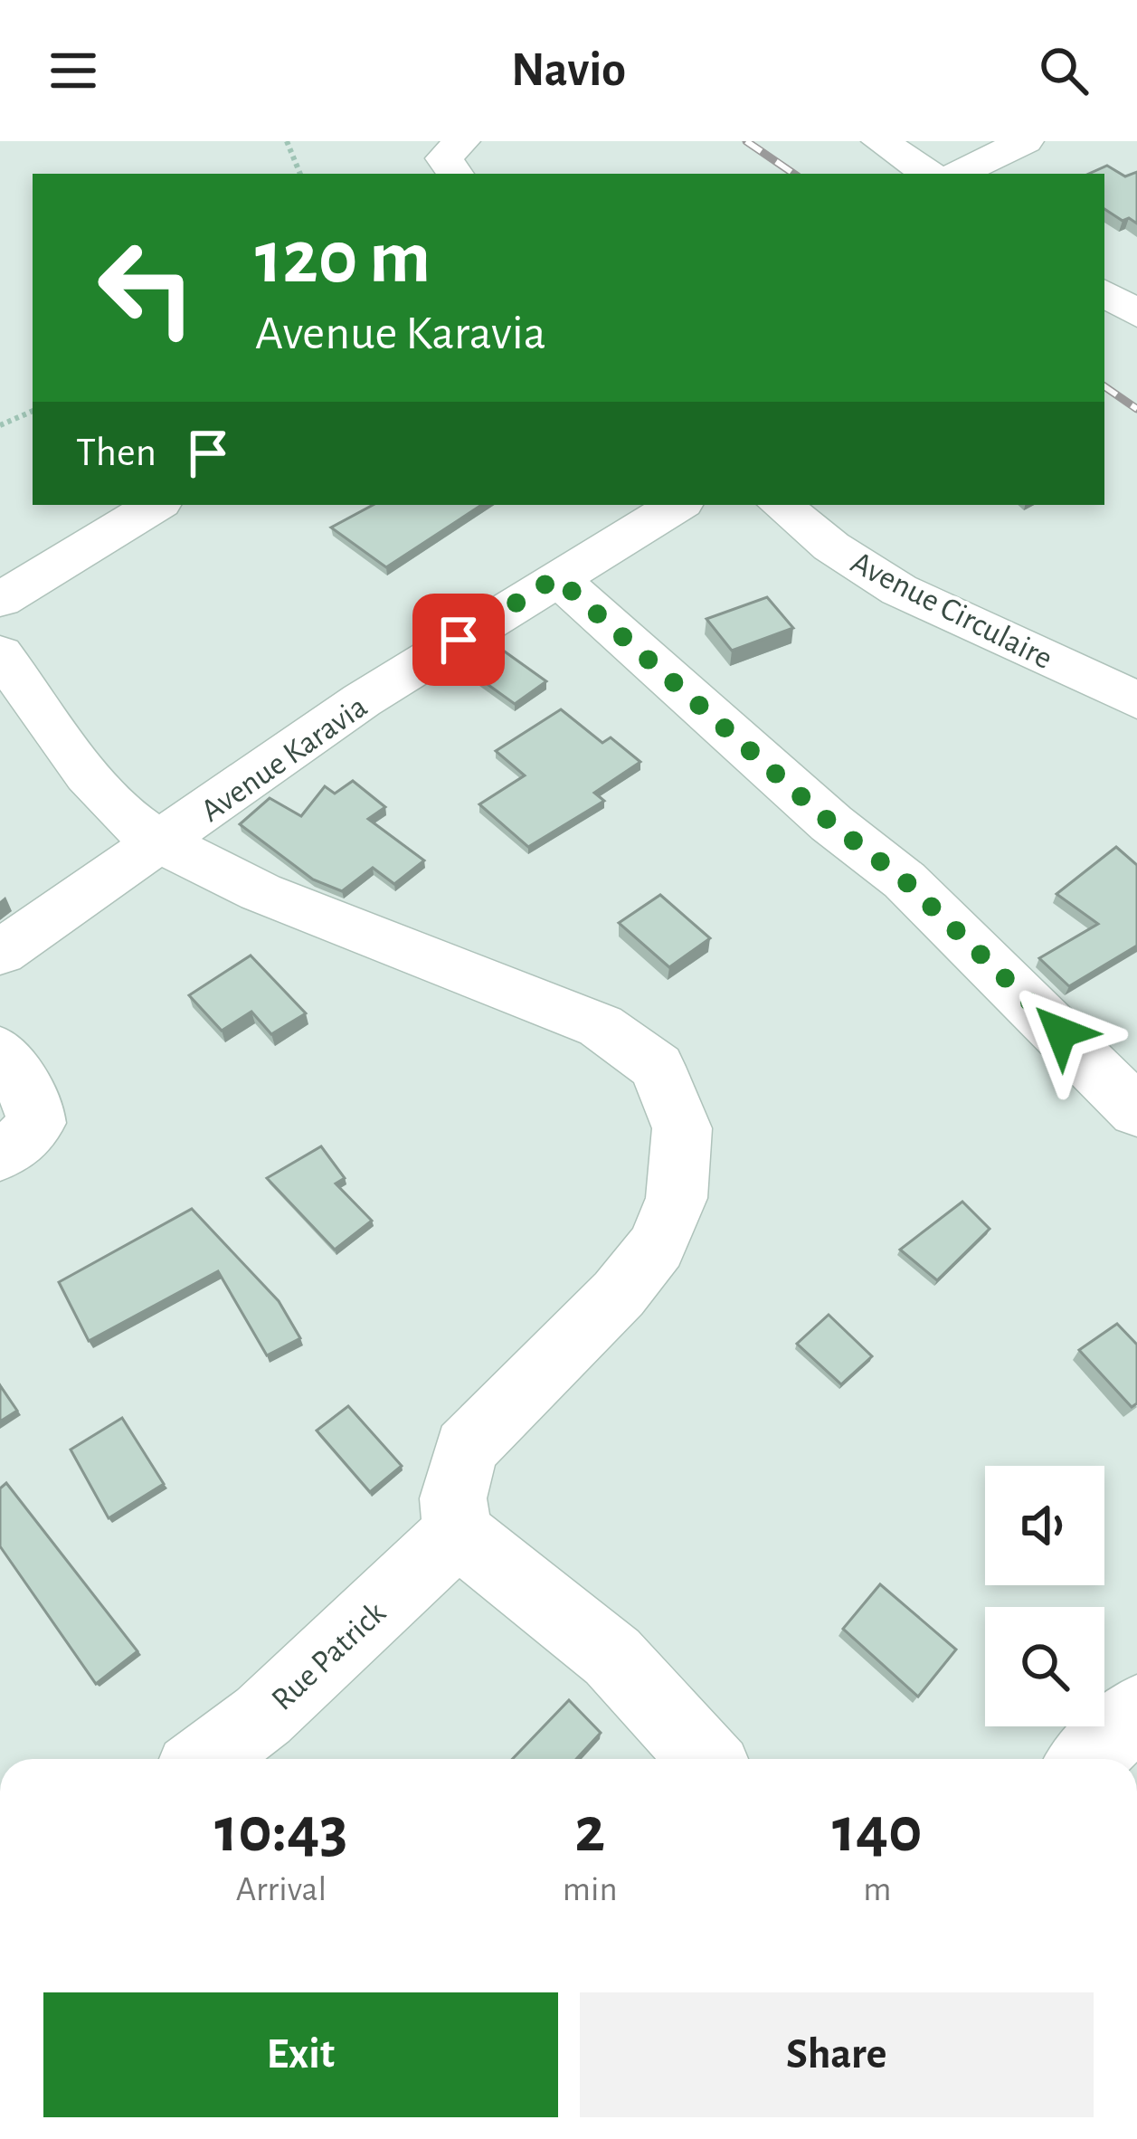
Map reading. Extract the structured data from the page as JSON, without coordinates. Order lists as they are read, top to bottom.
{
  "streets": {
    "street": ["Avenue Circulaire", "Avenue Karavia", "Rue Patrick"]
  },
  "page": {
    "header": "Navio",
    "turn": ["120 m", "Avenue Karavia"],
    "then": "Then",
    "eta": [
      "10:43",
      "Arrival",
      "2",
      "min",
      "140",
      "m"
    ],
    "buttons": ["Exit", "Share"]
  }
}
